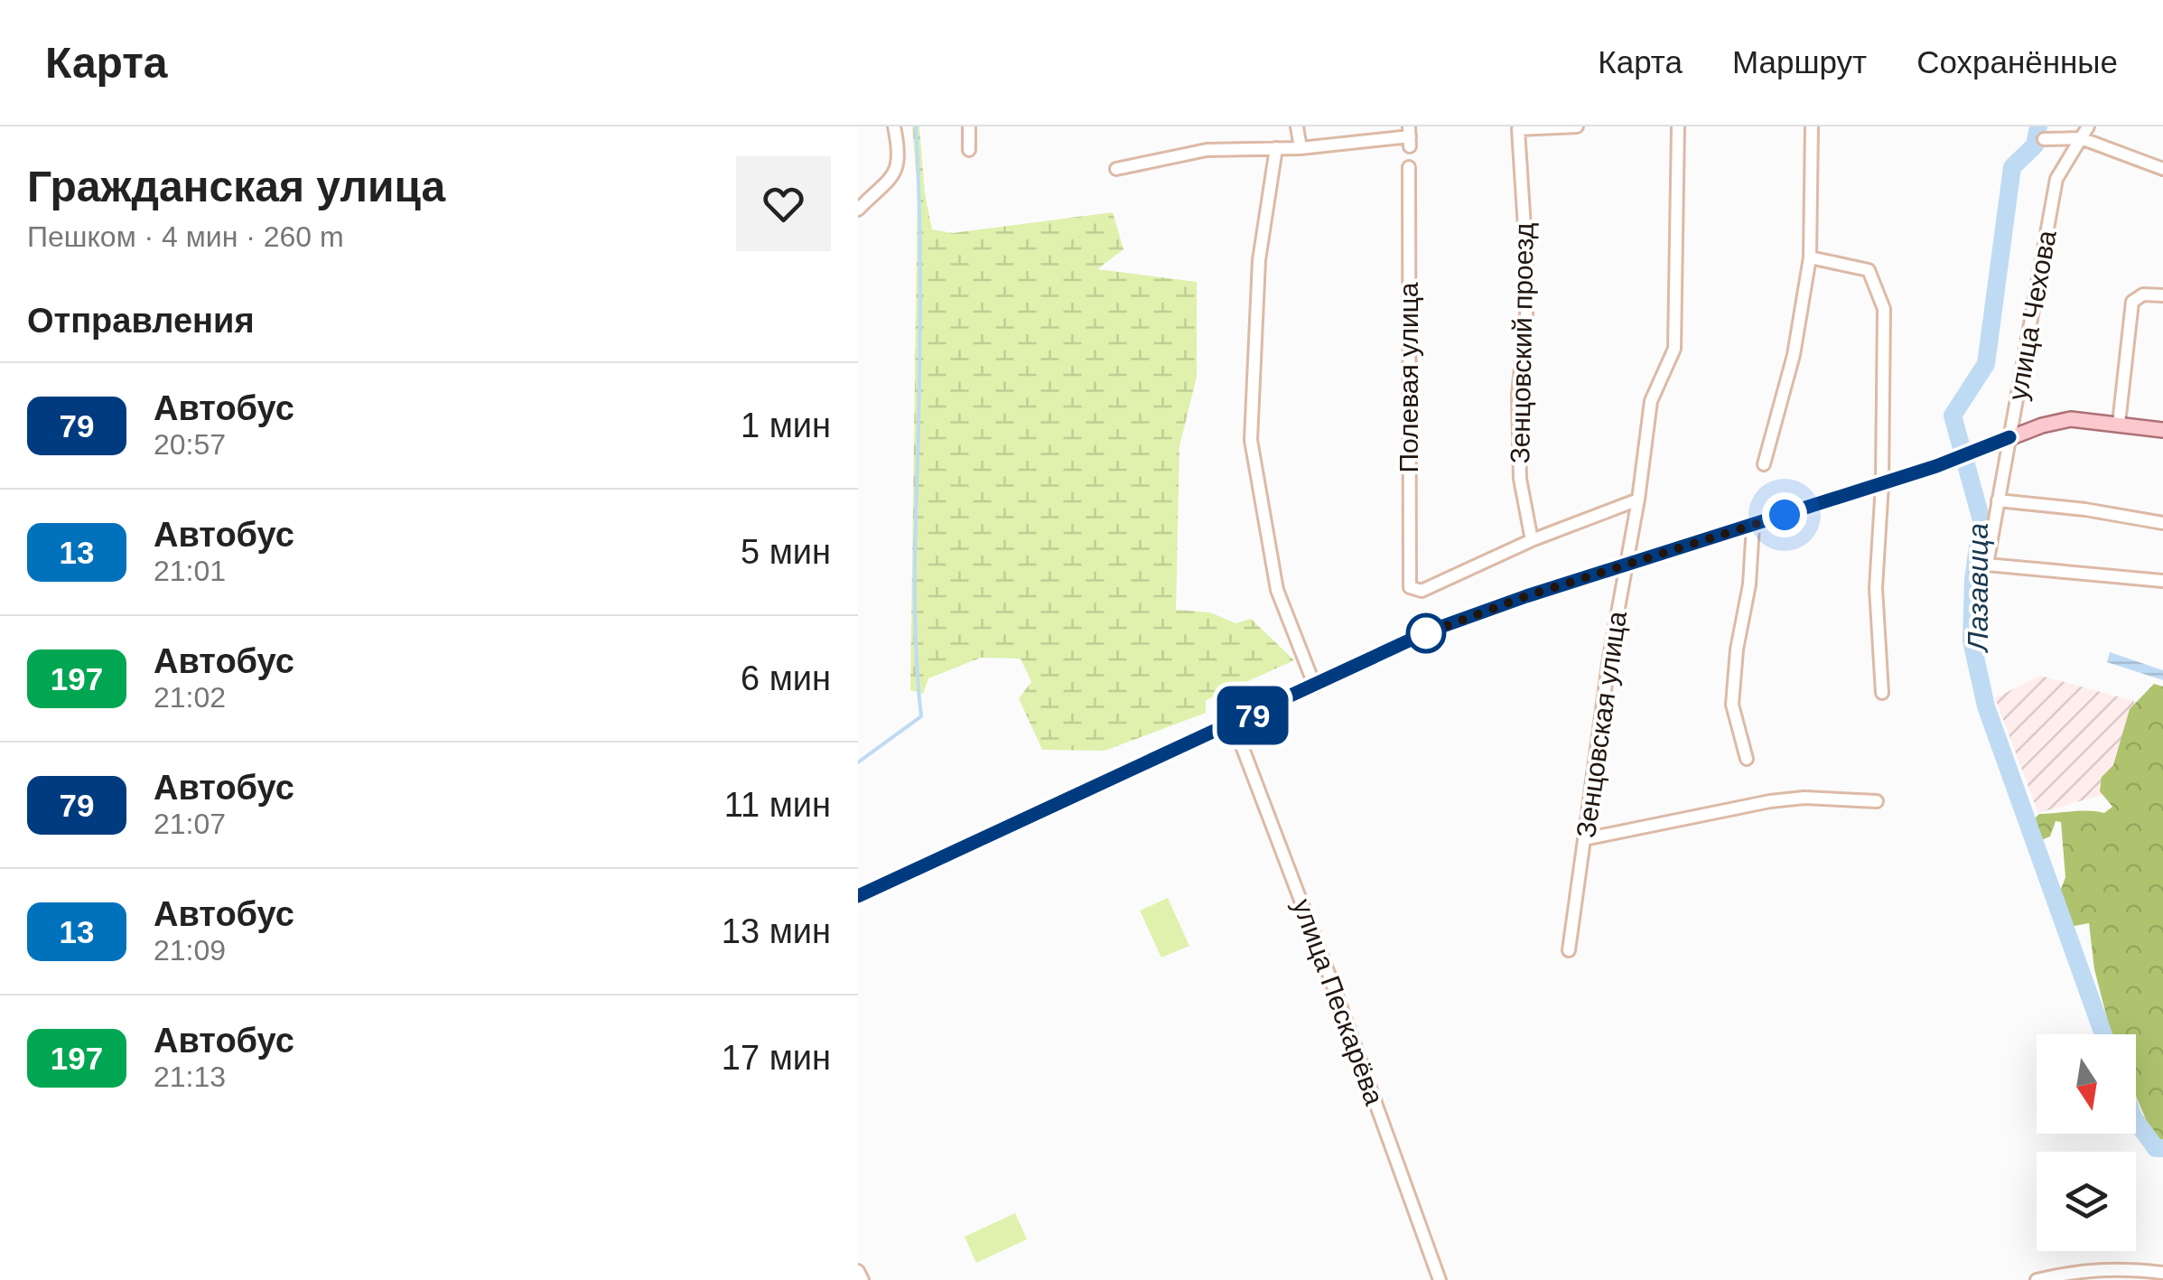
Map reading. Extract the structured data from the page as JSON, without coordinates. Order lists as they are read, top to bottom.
{
  "streets": {
    "street": [
      "улица Чехова",
      "Зенцовский проезд",
      "Полевая улица",
      "Зенцовская улица",
      "улица Пескарёва"
    ]
  },
  "crossings": [
    ["Зенцовский проезд", "Полевая улица"]
  ],
  "water": ["Лазавица"],
  "lines": ["bus line 79"],
  "north": "bottom",
  "page": {
    "header": "Карта",
    "nav": ["Карта", "Маршрут", "Сохранённые"],
    "heading": [
      ["Гражданская улица", "Пешком · 4 мин · 260 m"],
      "Отправления"
    ],
    "on_map": "79",
    "list": [
      {
        "mark": "79",
        "name": "Автобус",
        "note": "20:57",
        "value": "1 мин"
      },
      {
        "mark": "13",
        "name": "Автобус",
        "note": "21:01",
        "value": "5 мин"
      },
      {
        "mark": "197",
        "name": "Автобус",
        "note": "21:02",
        "value": "6 мин"
      },
      {
        "mark": "79",
        "name": "Автобус",
        "note": "21:07",
        "value": "11 мин"
      },
      {
        "mark": "13",
        "name": "Автобус",
        "note": "21:09",
        "value": "13 мин"
      },
      {
        "mark": "197",
        "name": "Автобус",
        "note": "21:13",
        "value": "17 мин"
      }
    ]
  }
}
